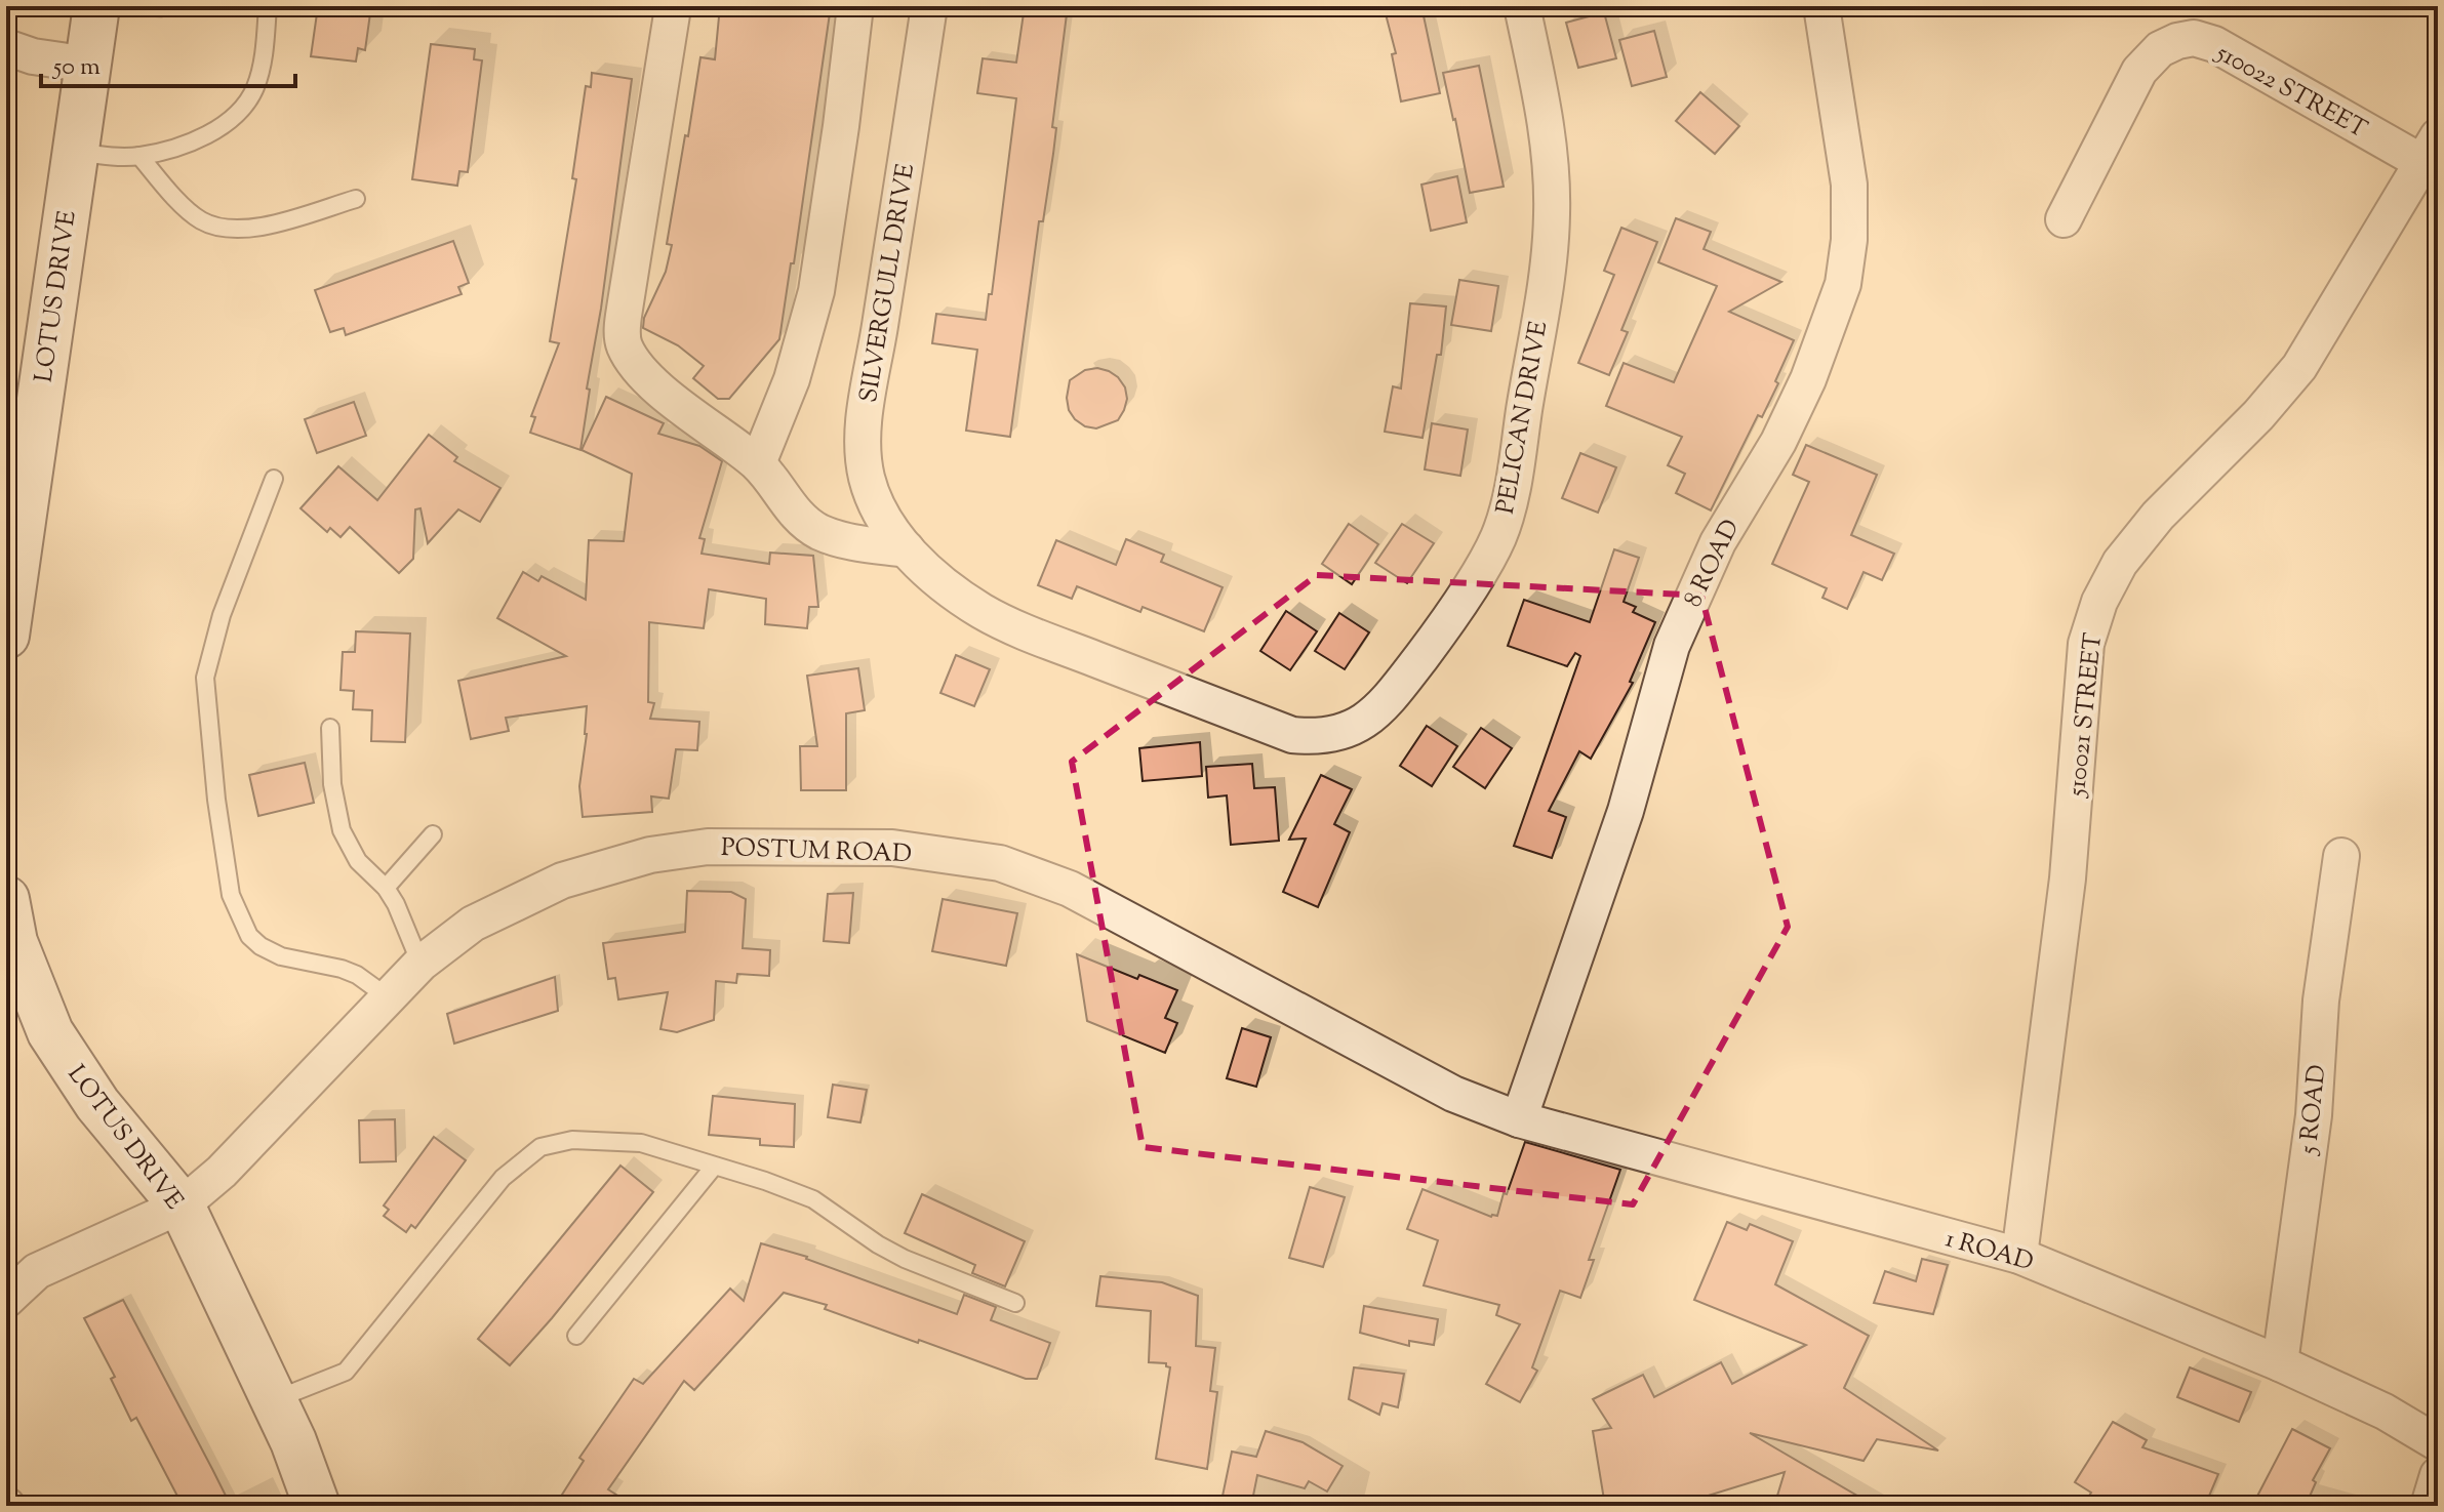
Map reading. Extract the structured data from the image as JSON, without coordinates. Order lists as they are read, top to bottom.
{
  "streets": {
    "street": [
      "510022 STREET",
      "SILVERGULL DRIVE",
      "LOTUS DRIVE",
      "PELICAN DRIVE",
      "8 ROAD",
      "510021 STREET",
      "POSTUM ROAD",
      "5 ROAD",
      "1 ROAD"
    ]
  },
  "crossings": [
    ["510022 STREET", "510021 STREET"],
    ["SILVERGULL DRIVE", "PELICAN DRIVE"],
    ["LOTUS DRIVE", "POSTUM ROAD"],
    ["8 ROAD", "POSTUM ROAD"],
    ["8 ROAD", "1 ROAD"],
    ["510021 STREET", "1 ROAD"],
    ["POSTUM ROAD", "1 ROAD"],
    ["5 ROAD", "1 ROAD"]
  ],
  "scale_bar": "50 m"
}
